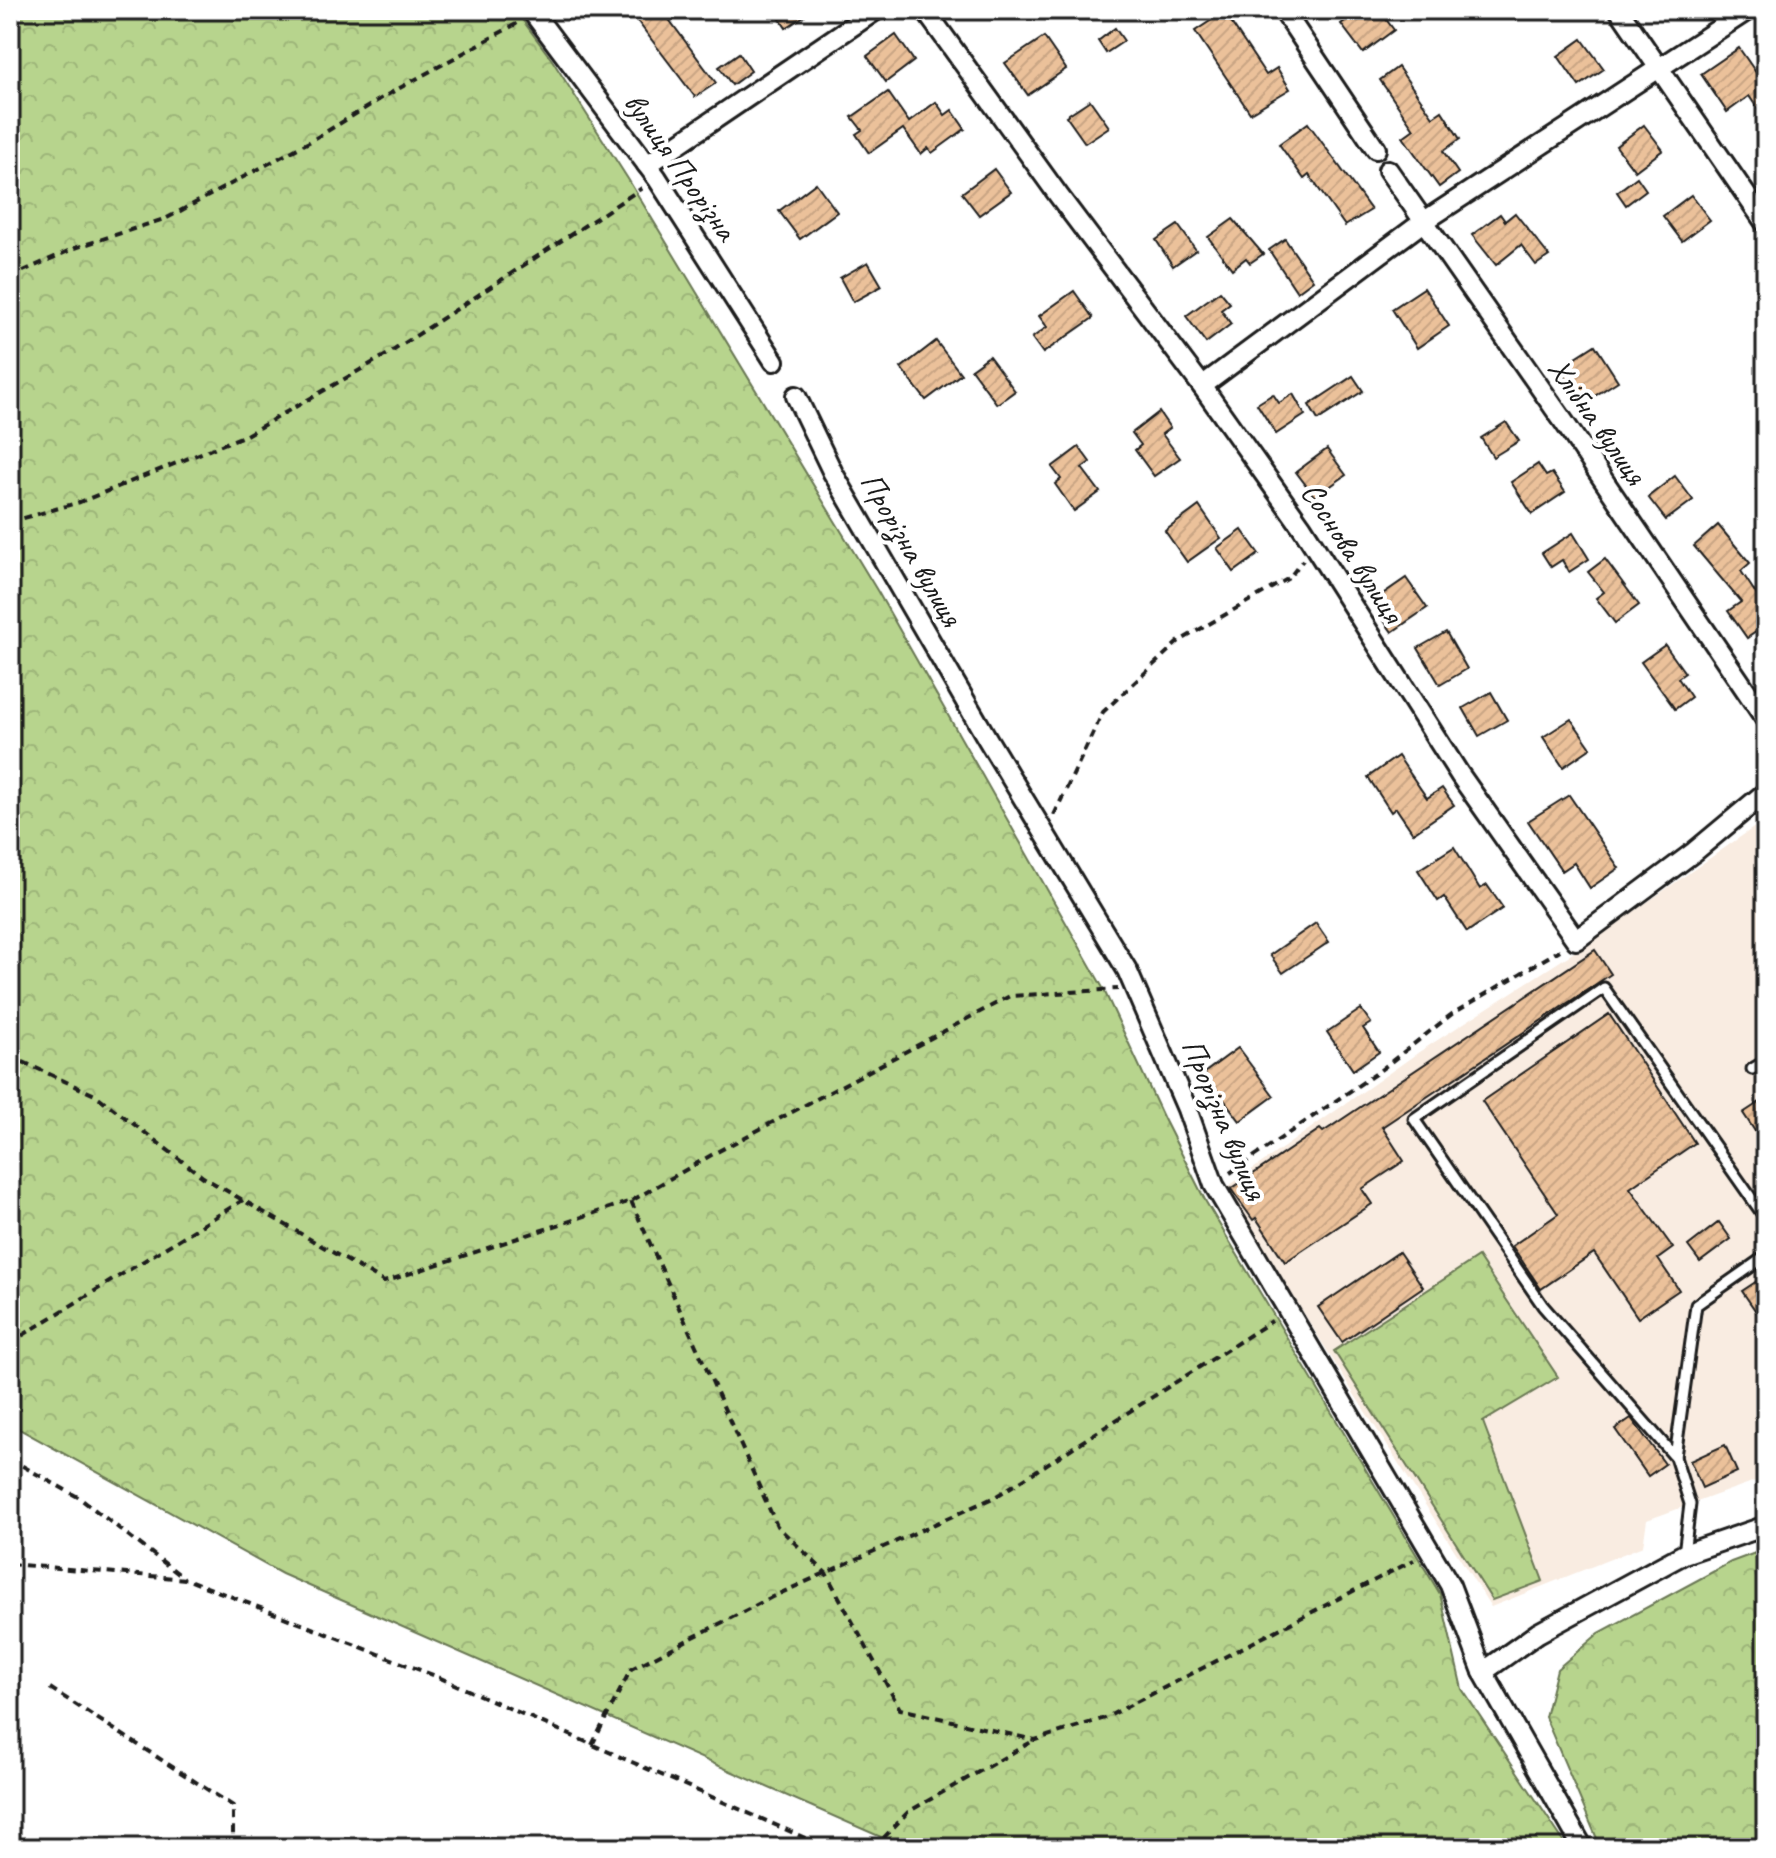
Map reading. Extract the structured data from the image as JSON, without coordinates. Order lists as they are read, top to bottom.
{
  "streets": {
    "street": [
      "вулиця Прорізна",
      "Хлібна вулиця",
      "Прорізна вулиця",
      "Соснова вулиця"
    ]
  }
}
